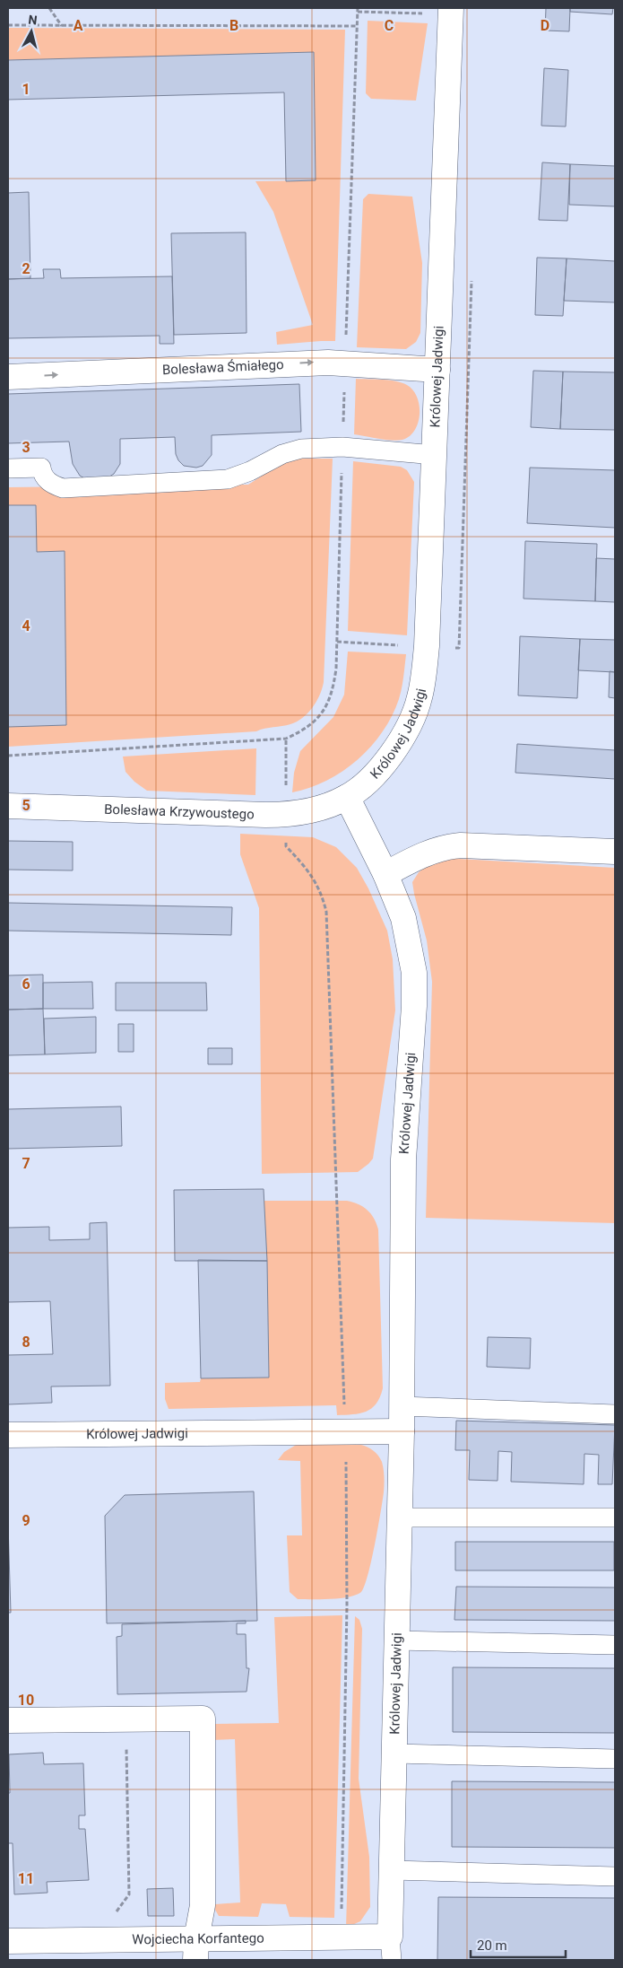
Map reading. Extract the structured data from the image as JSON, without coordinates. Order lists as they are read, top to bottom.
{
  "streets": {
    "street": [
      "Bolesława Śmiałego",
      "Królowej Jadwigi",
      "Bolesława Krzywoustego",
      "Wojciecha Korfantego"
    ]
  },
  "crossings": [
    ["Bolesława Śmiałego", "Królowej Jadwigi"],
    ["Królowej Jadwigi", "Bolesława Krzywoustego"],
    ["Królowej Jadwigi", "Wojciecha Korfantego"]
  ],
  "one_way": ["Bolesława Śmiałego"],
  "scale_bar": "20 m",
  "north": "top",
  "grid": {
    "columns": [
      "A",
      "B",
      "C",
      "D"
    ],
    "rows": [
      "1",
      "2",
      "3",
      "4",
      "5",
      "6",
      "7",
      "8",
      "9",
      "10",
      "11"
    ]
  }
}
